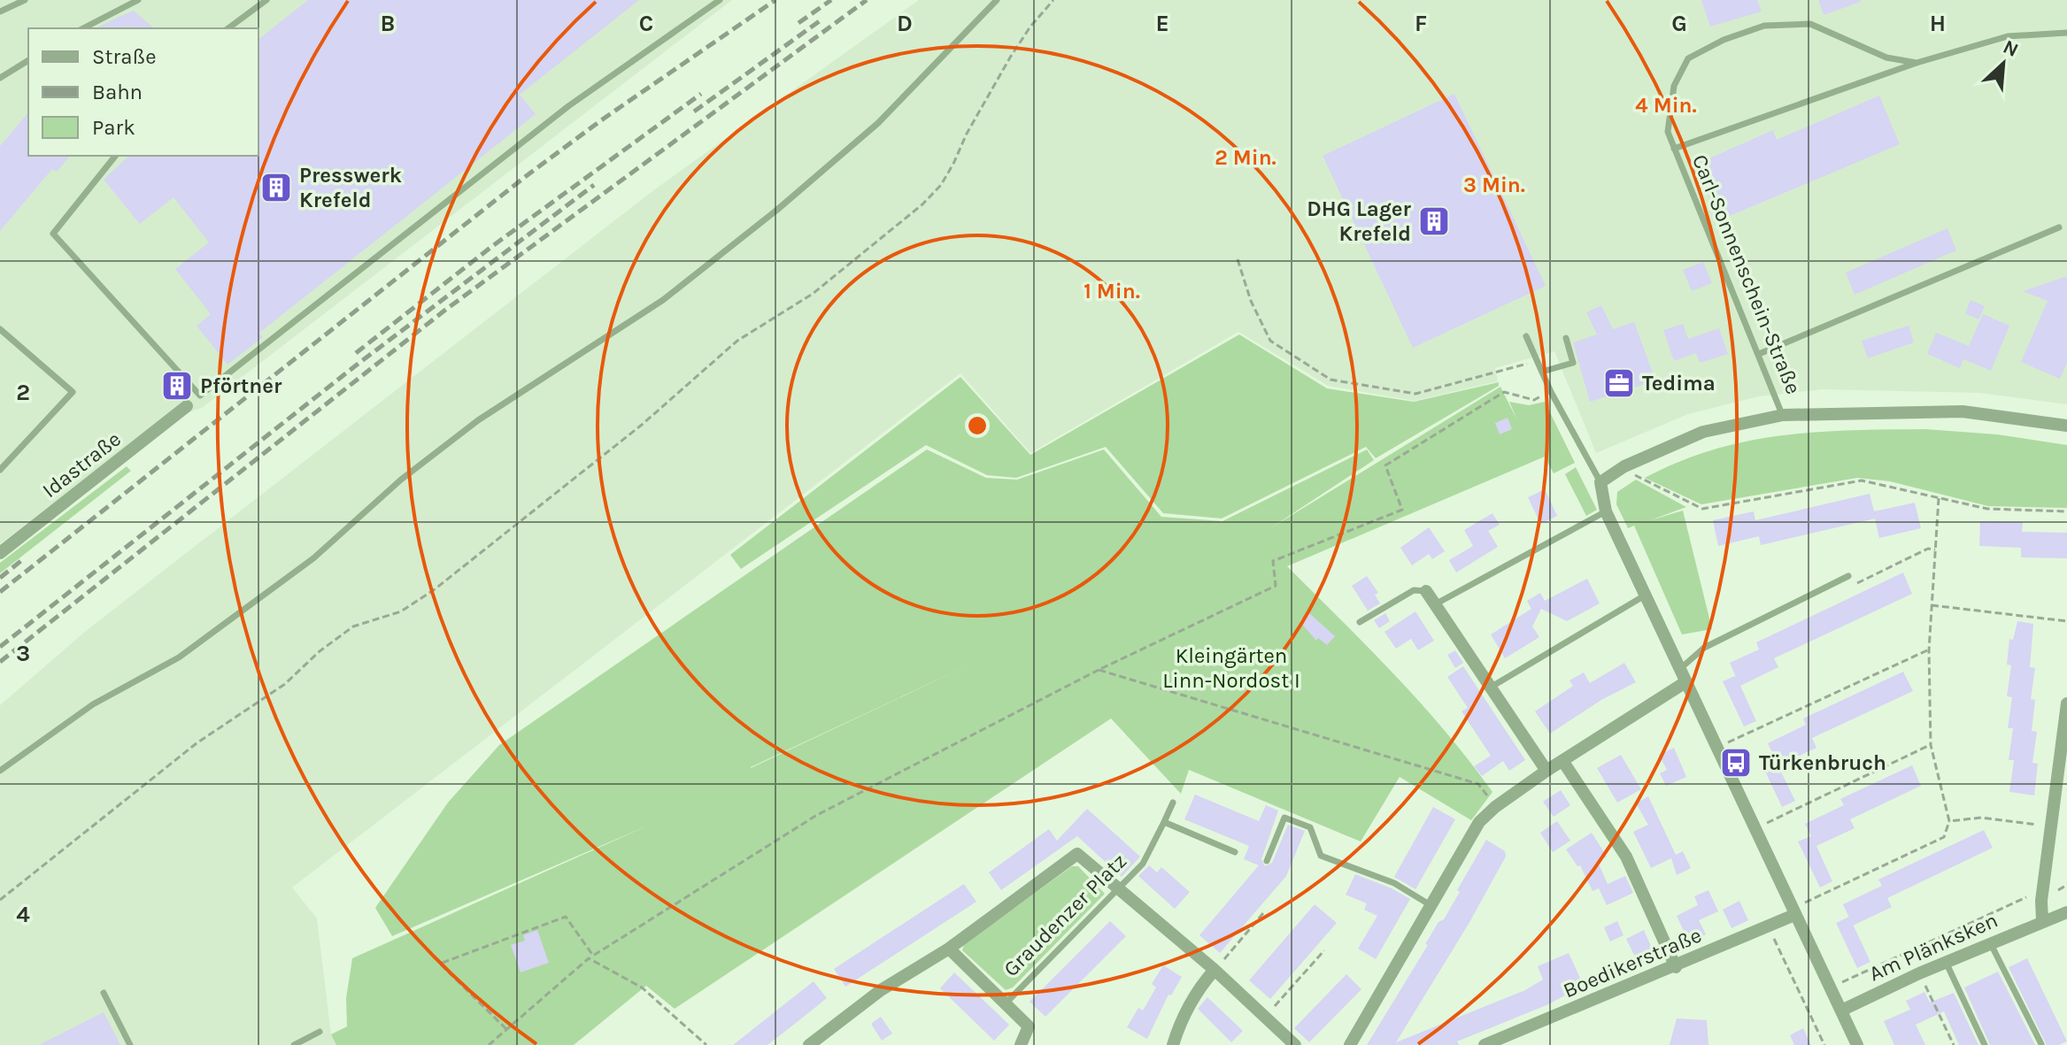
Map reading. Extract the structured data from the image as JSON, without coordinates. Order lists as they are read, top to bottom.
{
  "streets": {
    "street": [
      "Carl-Sonnenschein-Straße",
      "Idastraße",
      "Graudenzer Platz",
      "Am Plänksken",
      "Boedikerstraße"
    ]
  },
  "parks": ["Kleingärten Linn-Nordost I"],
  "places": {
    "building": ["Presswerk Krefeld", "DHG Lager Krefeld", "Pförtner"],
    "office": ["Tedima"],
    "bus stop": ["Türkenbruch"]
  },
  "legend": ["Straße", "Bahn", "Park"],
  "north": "top right",
  "grid": {
    "columns": [
      "B",
      "C",
      "D",
      "E",
      "F",
      "G",
      "H"
    ],
    "rows": ["2", "3", "4"]
  },
  "rings": [
    "4 Min.",
    "2 Min.",
    "3 Min.",
    "1 Min."
  ]
}
